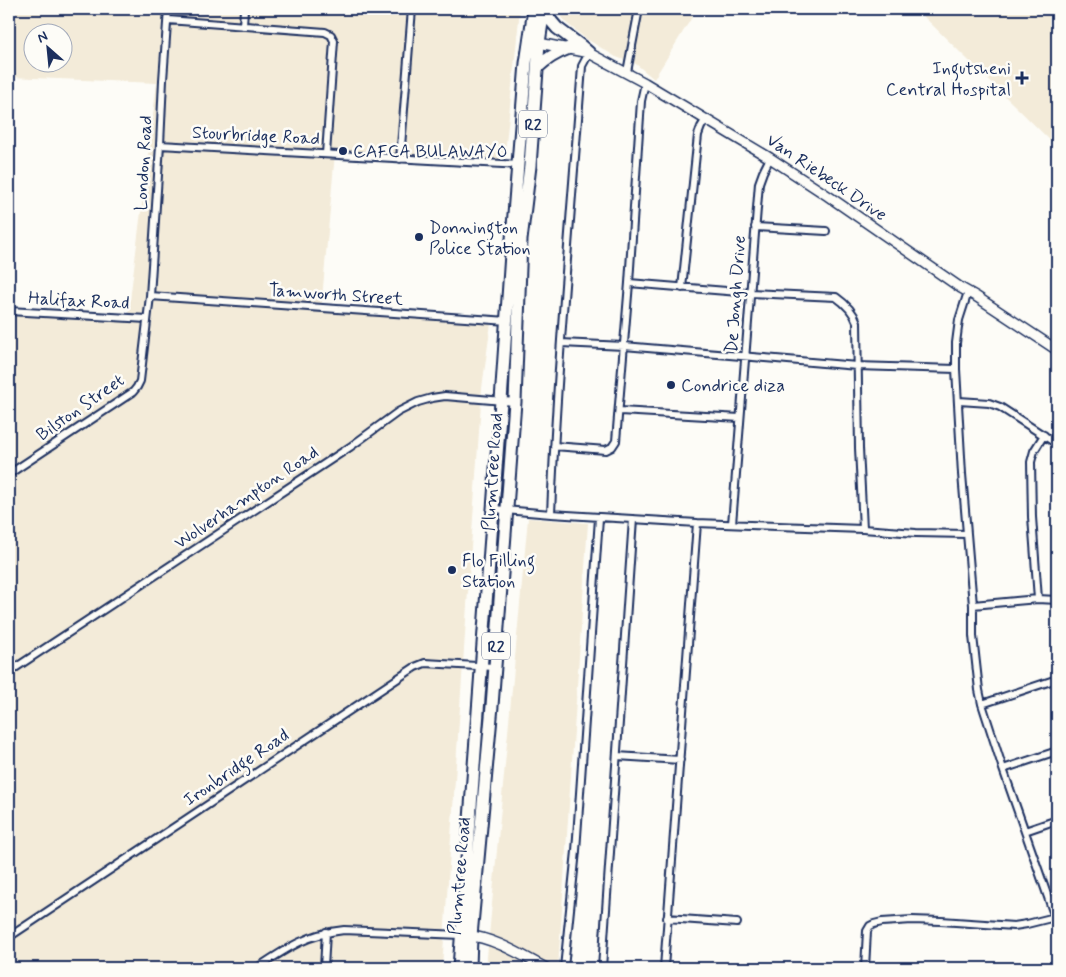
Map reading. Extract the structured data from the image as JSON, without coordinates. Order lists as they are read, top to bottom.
{
  "streets": {
    "highway": ["R2", "Plumtree Road"],
    "street": [
      "Stourbridge Road",
      "London Road",
      "Van Riebeck Drive",
      "Tamworth Street",
      "De Jongh Drive",
      "Halifax Road",
      "Bilston Street",
      "Wolverhampton Road",
      "Ironbridge Road"
    ]
  },
  "crossings": [
    ["Stourbridge Road", "London Road"],
    ["Stourbridge Road", "Plumtree Road"],
    ["London Road", "Tamworth Street"],
    ["London Road", "Halifax Road"],
    ["London Road", "Bilston Street"],
    ["Van Riebeck Drive", "De Jongh Drive"],
    ["Van Riebeck Drive", "Plumtree Road"],
    ["Tamworth Street", "Plumtree Road"],
    ["Halifax Road", "Bilston Street"],
    ["Plumtree Road", "Wolverhampton Road"],
    ["Plumtree Road", "Ironbridge Road"]
  ],
  "places": {
    "health": ["Ingutsheni Central Hospital"],
    "other": [
      "CAFCA BULAWAYO",
      "Donnington Police Station",
      "Condrice diza",
      "Flo Filling Station"
    ]
  },
  "north": "top left"
}
